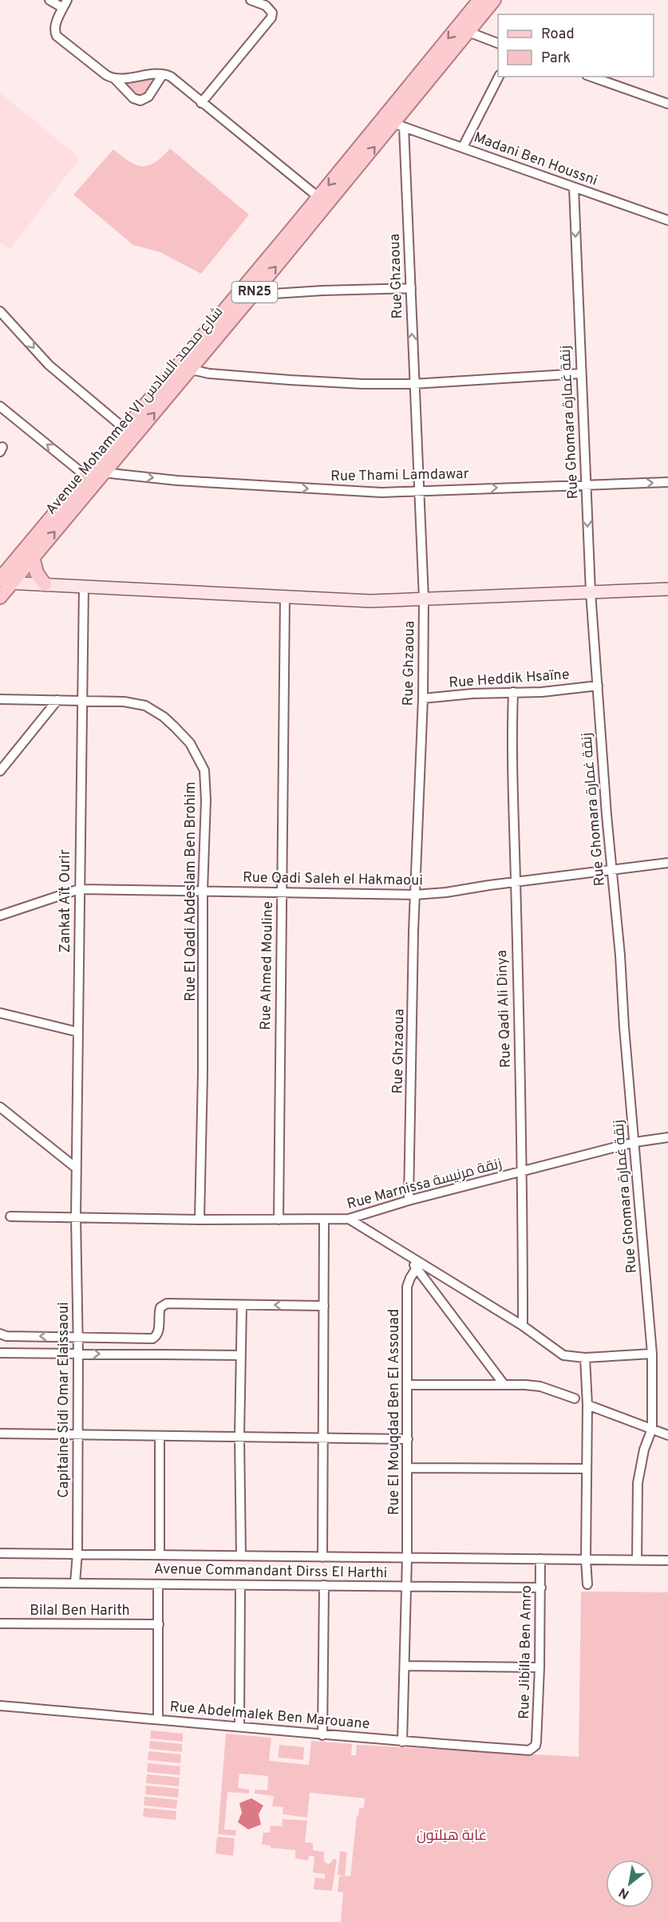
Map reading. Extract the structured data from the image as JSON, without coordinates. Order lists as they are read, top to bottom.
{
  "streets": {
    "main road": ["RN25", "Avenue Mohammed VI شارع محمد السادس"],
    "street": [
      "Madani Ben Houssni",
      "Rue Ghzaoua",
      "Rue Ghomara زنقة غمارة",
      "Rue Thami Lamdawar",
      "Rue Heddik Hsaïne",
      "Rue Qadi Saleh el Hakmaoui",
      "Rue El Qadi Abdeslam Ben Brohim",
      "Zankat Aït Ourir",
      "Rue Ahmed Mouline",
      "Rue Qadi Ali Dinya",
      "Rue Marnissa زنقة مرنيسة",
      "Capitaine Sidi Omar Elaissaoui",
      "Rue El Mouqdad Ben El Assouad",
      "Avenue Commandant Dirss El Harthi",
      "Bilal Ben Harith",
      "Rue Jibilla Ben Amro",
      "Rue Abdelmalek Ben Marouane"
    ]
  },
  "crossings": [
    ["Madani Ben Houssni", "Rue Ghzaoua"],
    ["Madani Ben Houssni", "Avenue Mohammed VI شارع محمد السادس"],
    ["Madani Ben Houssni", "Rue Ghomara زنقة غمارة"],
    ["Rue Ghzaoua", "Avenue Mohammed VI شارع محمد السادس"],
    ["Rue Ghzaoua", "Rue Thami Lamdawar"],
    ["Rue Ghzaoua", "Rue Heddik Hsaïne"],
    ["Rue Ghzaoua", "Rue Qadi Saleh el Hakmaoui"],
    ["Rue Ghzaoua", "Rue Marnissa زنقة مرنيسة"],
    ["Avenue Mohammed VI شارع محمد السادس", "Rue Thami Lamdawar"],
    ["Rue Ghomara زنقة غمارة", "Rue Thami Lamdawar"],
    ["Rue Ghomara زنقة غمارة", "Rue Heddik Hsaïne"],
    ["Rue Ghomara زنقة غمارة", "Rue Qadi Saleh el Hakmaoui"],
    ["Rue Ghomara زنقة غمارة", "Rue Marnissa زنقة مرنيسة"],
    ["Rue Heddik Hsaïne", "Rue Qadi Ali Dinya"],
    ["Rue Qadi Saleh el Hakmaoui", "Rue El Qadi Abdeslam Ben Brohim"],
    ["Rue Qadi Saleh el Hakmaoui", "Zankat Aït Ourir"],
    ["Rue Qadi Saleh el Hakmaoui", "Rue Ahmed Mouline"],
    ["Rue Qadi Saleh el Hakmaoui", "Rue Qadi Ali Dinya"],
    ["Rue El Qadi Abdeslam Ben Brohim", "Zankat Aït Ourir"],
    ["Rue El Qadi Abdeslam Ben Brohim", "Rue Marnissa زنقة مرنيسة"],
    ["Zankat Aït Ourir", "Rue Marnissa زنقة مرنيسة"],
    ["Zankat Aït Ourir", "Capitaine Sidi Omar Elaissaoui"],
    ["Rue Ahmed Mouline", "Rue Marnissa زنقة مرنيسة"],
    ["Rue Qadi Ali Dinya", "Rue Marnissa زنقة مرنيسة"],
    ["Rue Marnissa زنقة مرنيسة", "Capitaine Sidi Omar Elaissaoui"],
    ["Capitaine Sidi Omar Elaissaoui", "Avenue Commandant Dirss El Harthi"],
    ["Rue El Mouqdad Ben El Assouad", "Avenue Commandant Dirss El Harthi"],
    ["Rue El Mouqdad Ben El Assouad", "Rue Abdelmalek Ben Marouane"],
    ["Avenue Commandant Dirss El Harthi", "Rue Jibilla Ben Amro"],
    ["Rue Jibilla Ben Amro", "Rue Abdelmalek Ben Marouane"]
  ],
  "one_way": ["Rue Thami Lamdawar"],
  "parks": ["غابة هيلتون"],
  "legend": ["Road", "Park"],
  "north": "bottom left"
}
